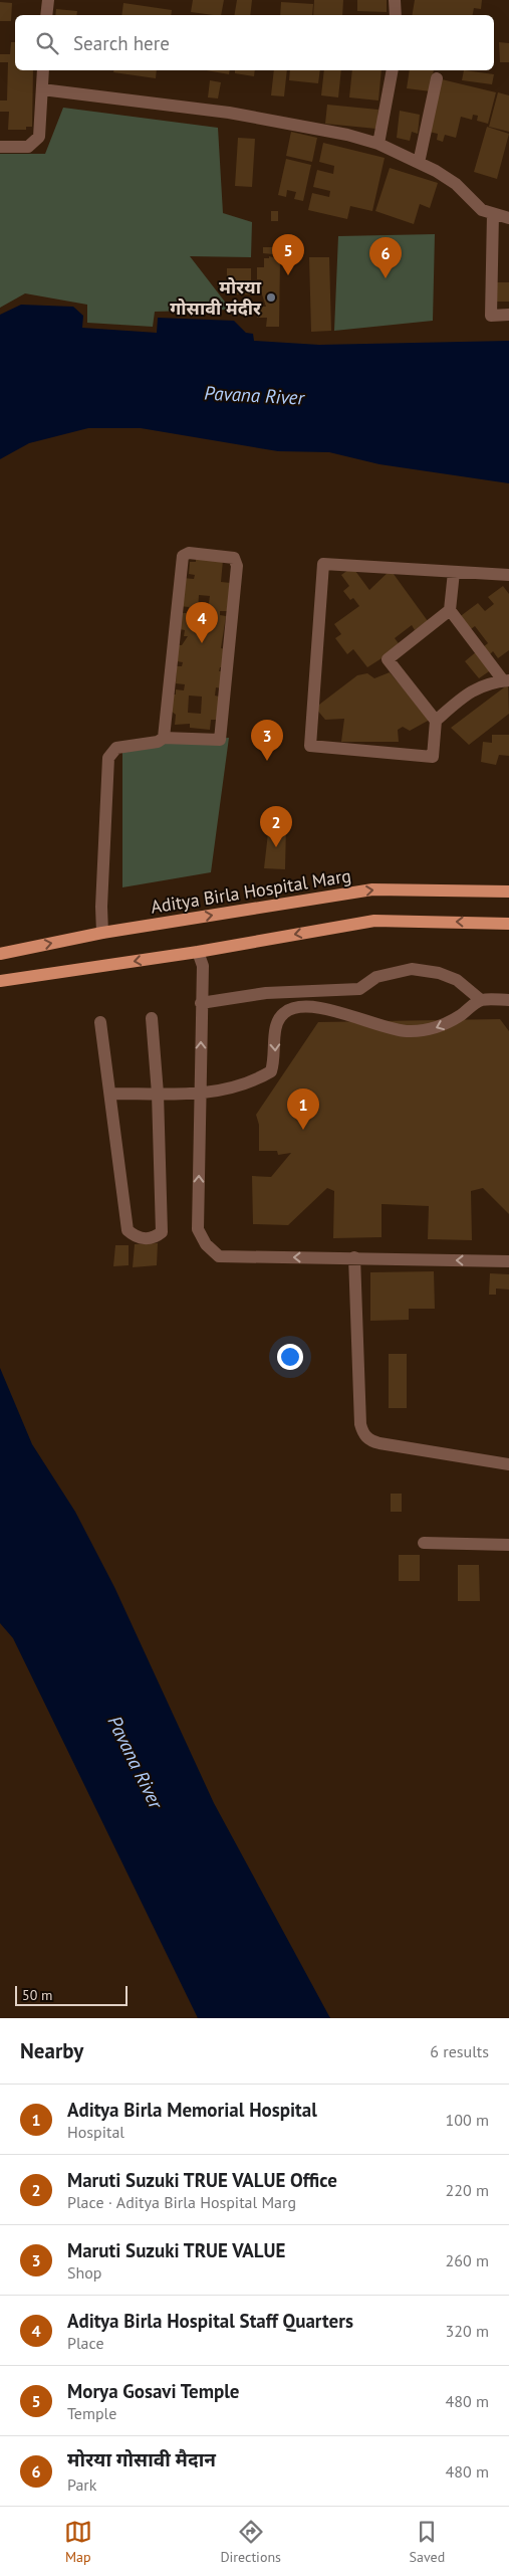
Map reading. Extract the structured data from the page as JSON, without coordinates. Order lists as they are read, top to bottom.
{
  "streets": {
    "main road": ["Aditya Birla Hospital Marg"]
  },
  "water": ["Pavana River"],
  "places": ["मोरया गोसावी मंदीर"],
  "scale_bar": "50 m",
  "page": {
    "search": "Search here",
    "pins": [
      "5",
      "6",
      "4",
      "3",
      "2",
      "1"
    ],
    "scale": "50 m",
    "heading": ["Nearby", "6 results"],
    "list": [
      {
        "mark": "1",
        "name": "Aditya Birla Memorial Hospital",
        "note": "Hospital",
        "value": "100 m"
      },
      {
        "mark": "2",
        "name": "Maruti Suzuki TRUE VALUE Office",
        "note": "Place · Aditya Birla Hospital Marg",
        "value": "220 m"
      },
      {
        "mark": "3",
        "name": "Maruti Suzuki TRUE VALUE",
        "note": "Shop",
        "value": "260 m"
      },
      {
        "mark": "4",
        "name": "Aditya Birla Hospital Staff Quarters",
        "note": "Place",
        "value": "320 m"
      },
      {
        "mark": "5",
        "name": "Morya Gosavi Temple",
        "note": "Temple",
        "value": "480 m"
      },
      {
        "mark": "6",
        "name": "मोरया गोसावी मैदान",
        "note": "Park",
        "value": "480 m"
      }
    ],
    "nav": ["Map", "Directions", "Saved"]
  }
}
